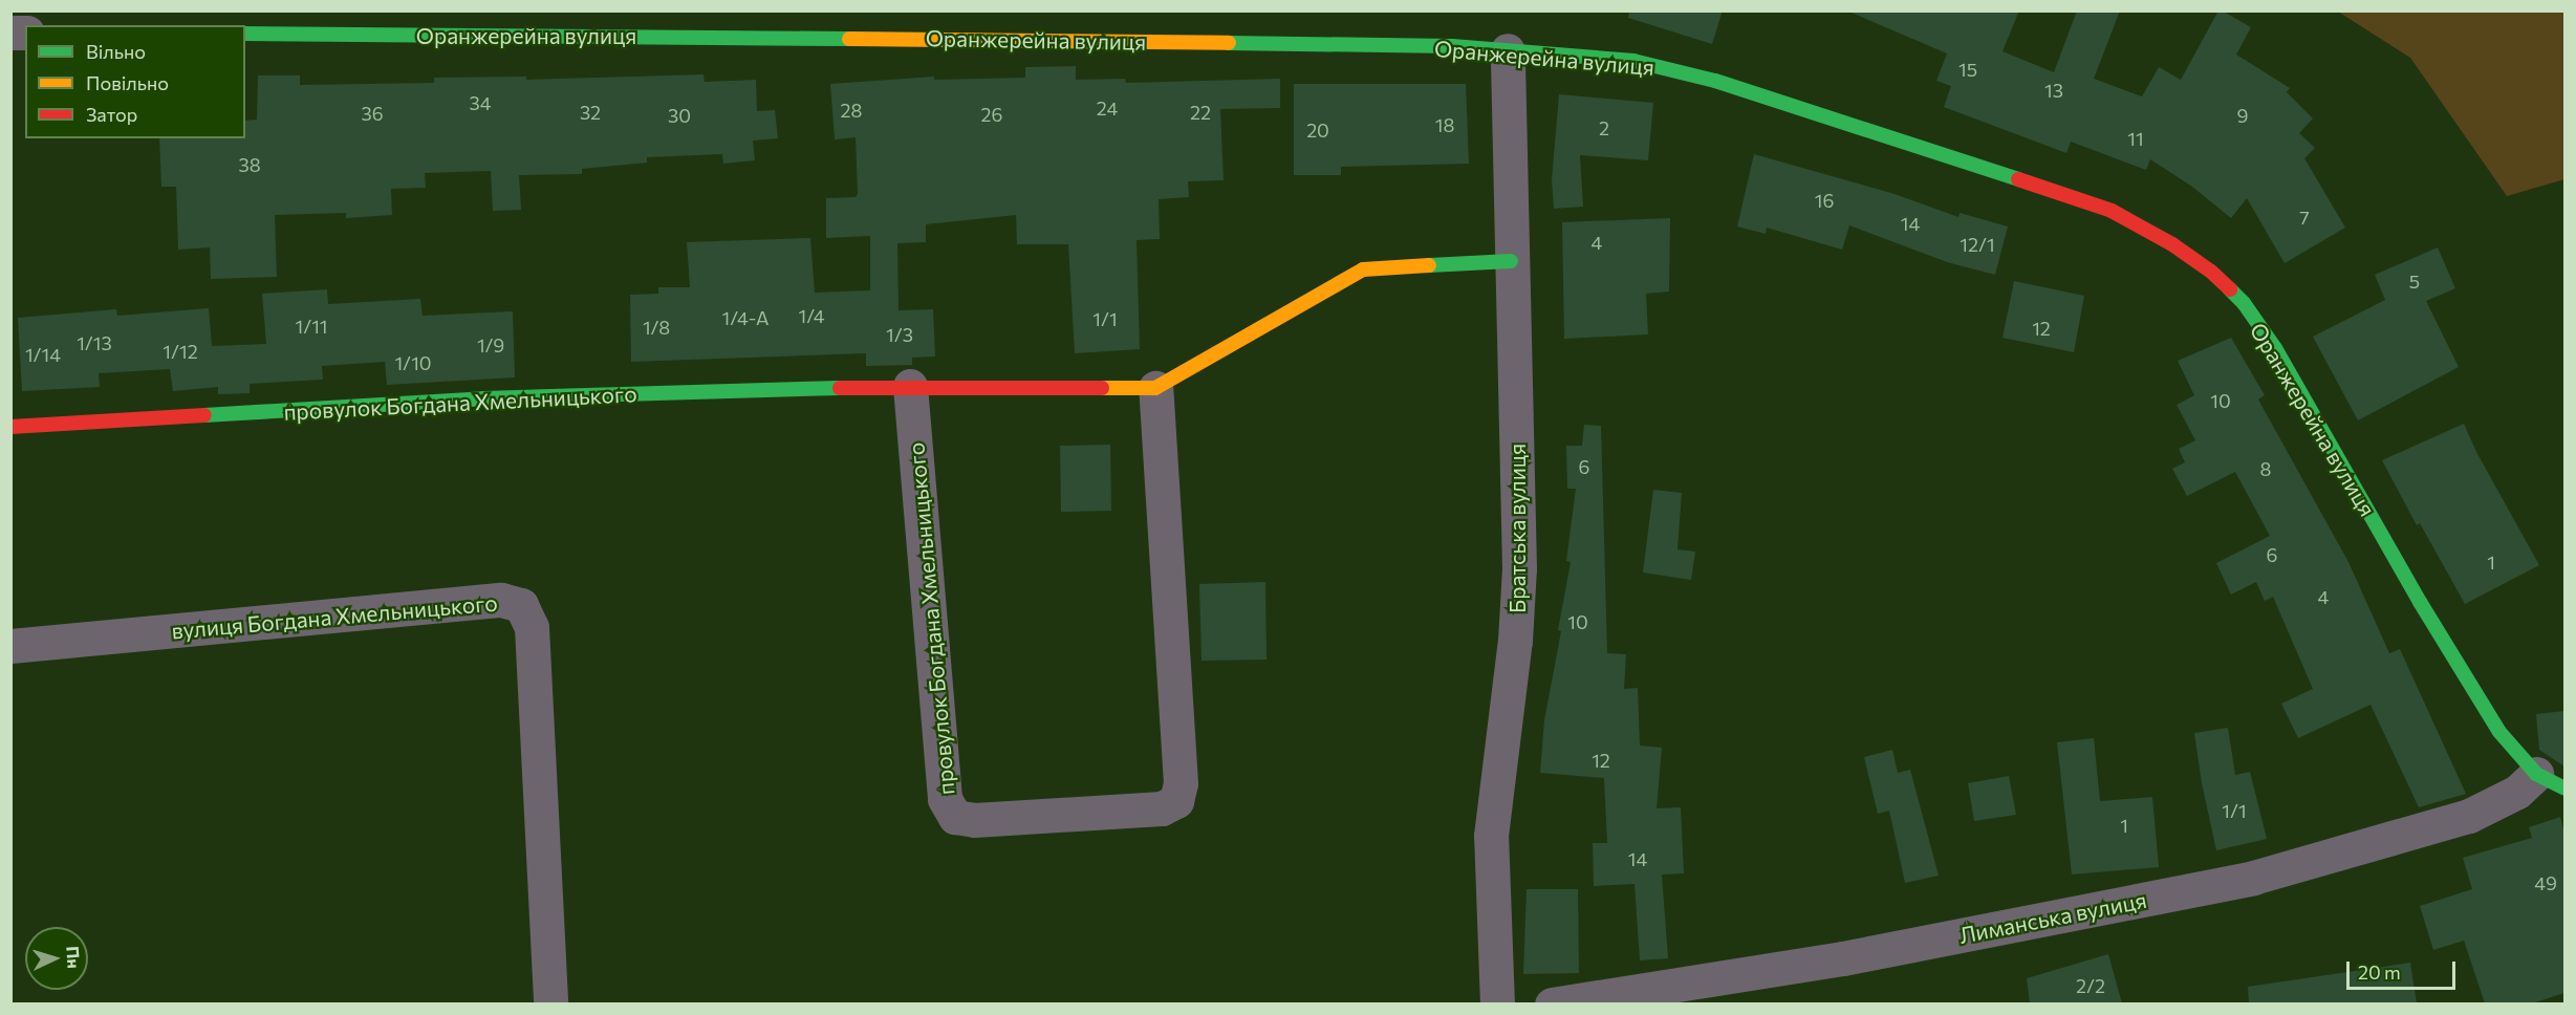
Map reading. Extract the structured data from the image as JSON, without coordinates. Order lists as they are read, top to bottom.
{
  "streets": {
    "street": [
      "Оранжерейна вулиця",
      "провулок Богдана Хмельницького",
      "Братська вулиця",
      "вулиця Богдана Хмельницького",
      "Лиманська вулиця"
    ]
  },
  "crossings": [
    ["Оранжерейна вулиця", "Братська вулиця"],
    ["Оранжерейна вулиця", "Лиманська вулиця"]
  ],
  "house_numbers": [
    "15",
    "13",
    "34",
    "24",
    "28",
    "32",
    "22",
    "36",
    "26",
    "30",
    "9",
    "18",
    "2",
    "20",
    "11",
    "38",
    "16",
    "7",
    "14",
    "4",
    "12/1",
    "5",
    "1/4",
    "1/4-А",
    "1/1",
    "1/11",
    "1/8",
    "12",
    "1/3",
    "1/13",
    "1/9",
    "1/12",
    "1/14",
    "1/10",
    "10",
    "6",
    "8",
    "6",
    "1",
    "4",
    "10",
    "12",
    "1/1",
    "1",
    "14",
    "49",
    "2/2"
  ],
  "legend": ["Вільно", "Повільно", "Затор"],
  "scale_bar": "20 m",
  "north": "right"
}
